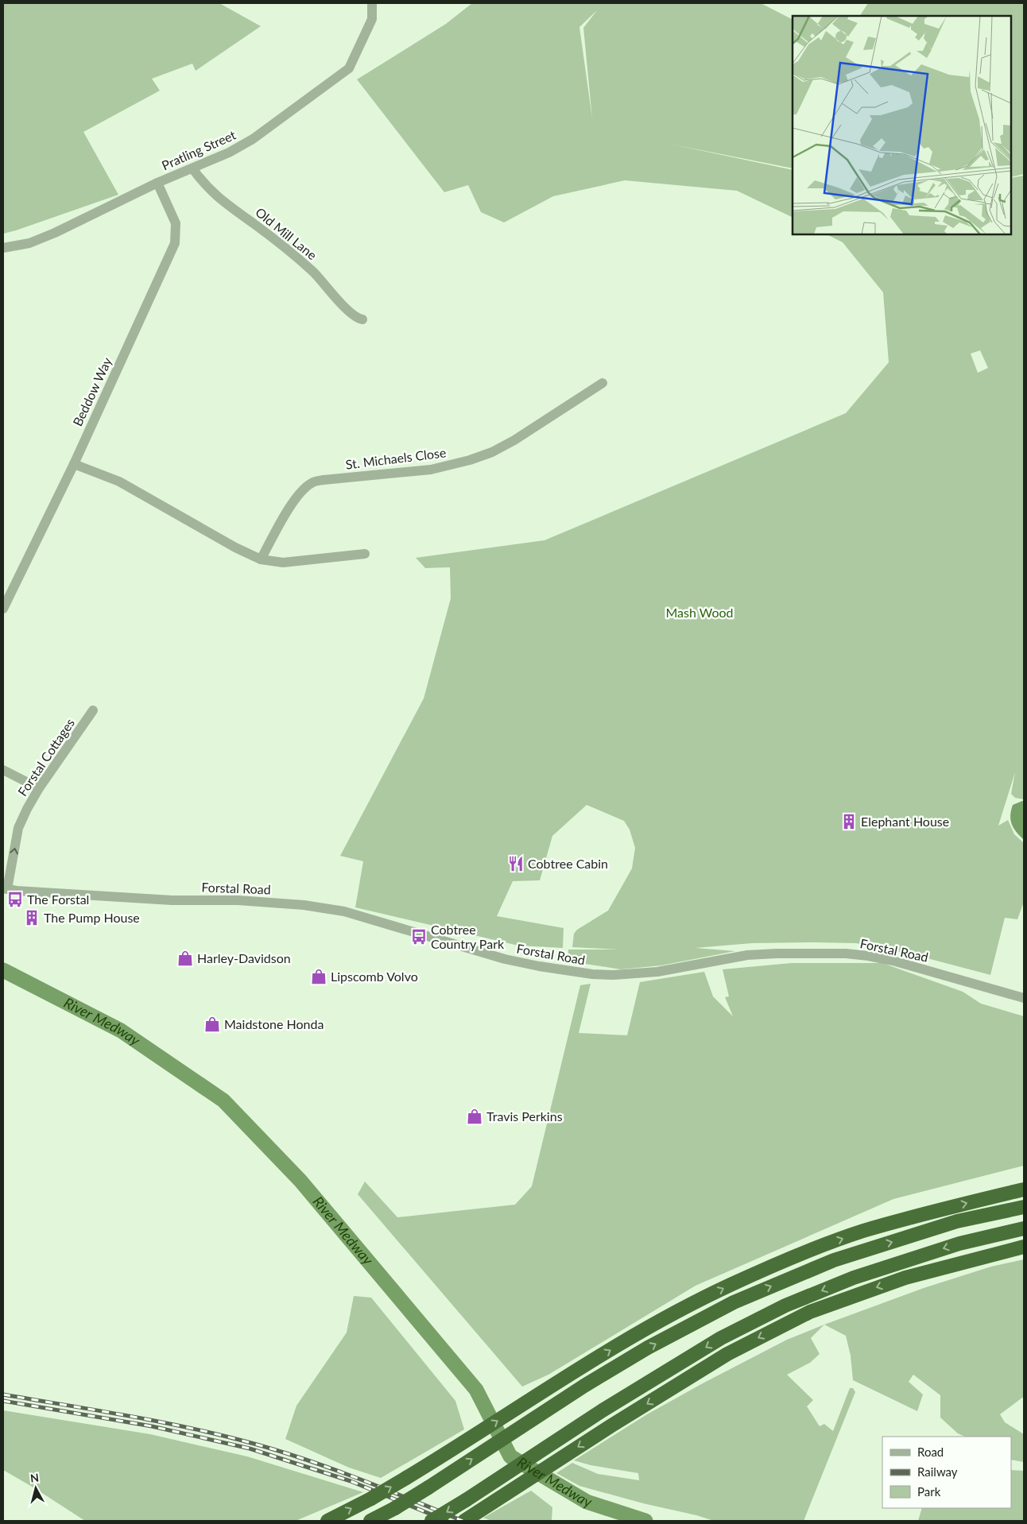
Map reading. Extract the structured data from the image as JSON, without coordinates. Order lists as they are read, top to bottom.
{
  "streets": {
    "street": [
      "Pratling Street",
      "Old Mill Lane",
      "Beddow Way",
      "St. Michaels Close",
      "Forstal Cottages",
      "Forstal Road"
    ]
  },
  "crossings": [
    ["Pratling Street", "Old Mill Lane"],
    ["Pratling Street", "Beddow Way"],
    ["Forstal Cottages", "Forstal Road"]
  ],
  "one_way": ["Forstal Cottages"],
  "water": ["River Medway"],
  "parks": ["Mash Wood"],
  "places": {
    "building": ["Elephant House", "The Pump House"],
    "restaurant": ["Cobtree Cabin"],
    "bus stop": ["The Forstal", "Cobtree Country Park"],
    "shop": [
      "Harley-Davidson",
      "Lipscomb Volvo",
      "Maidstone Honda",
      "Travis Perkins"
    ]
  },
  "legend": ["Road", "Railway", "Park"],
  "north": "top"
}
